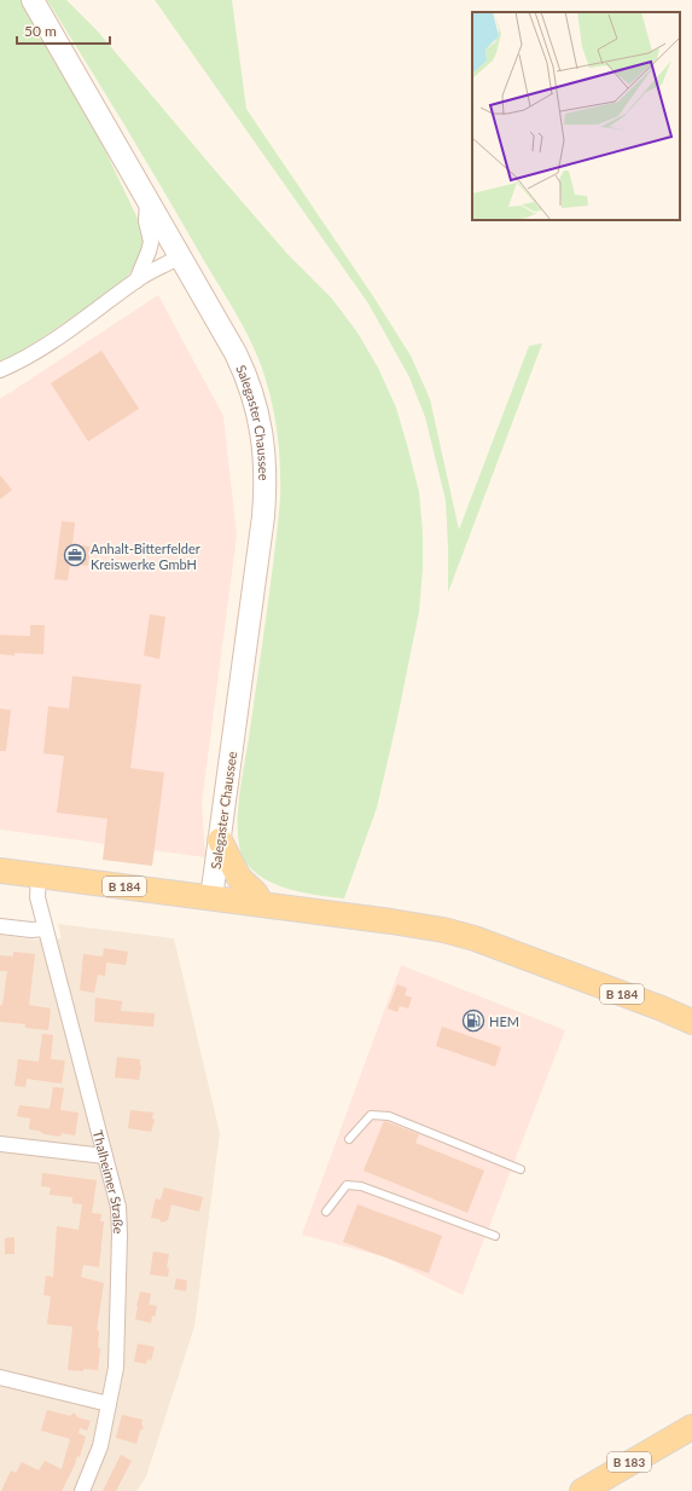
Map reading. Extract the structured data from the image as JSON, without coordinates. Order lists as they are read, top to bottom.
{
  "streets": {
    "main road": ["Salegaster Chaussee", "B 184", "B 183"],
    "street": ["Thalheimer Straße"]
  },
  "crossings": [
    ["Salegaster Chaussee", "B 184"],
    ["B 184", "Thalheimer Straße"]
  ],
  "places": {
    "office": ["Anhalt-Bitterfelder Kreiswerke GmbH"],
    "fuel station": ["HEM"]
  },
  "scale_bar": "50 m"
}
